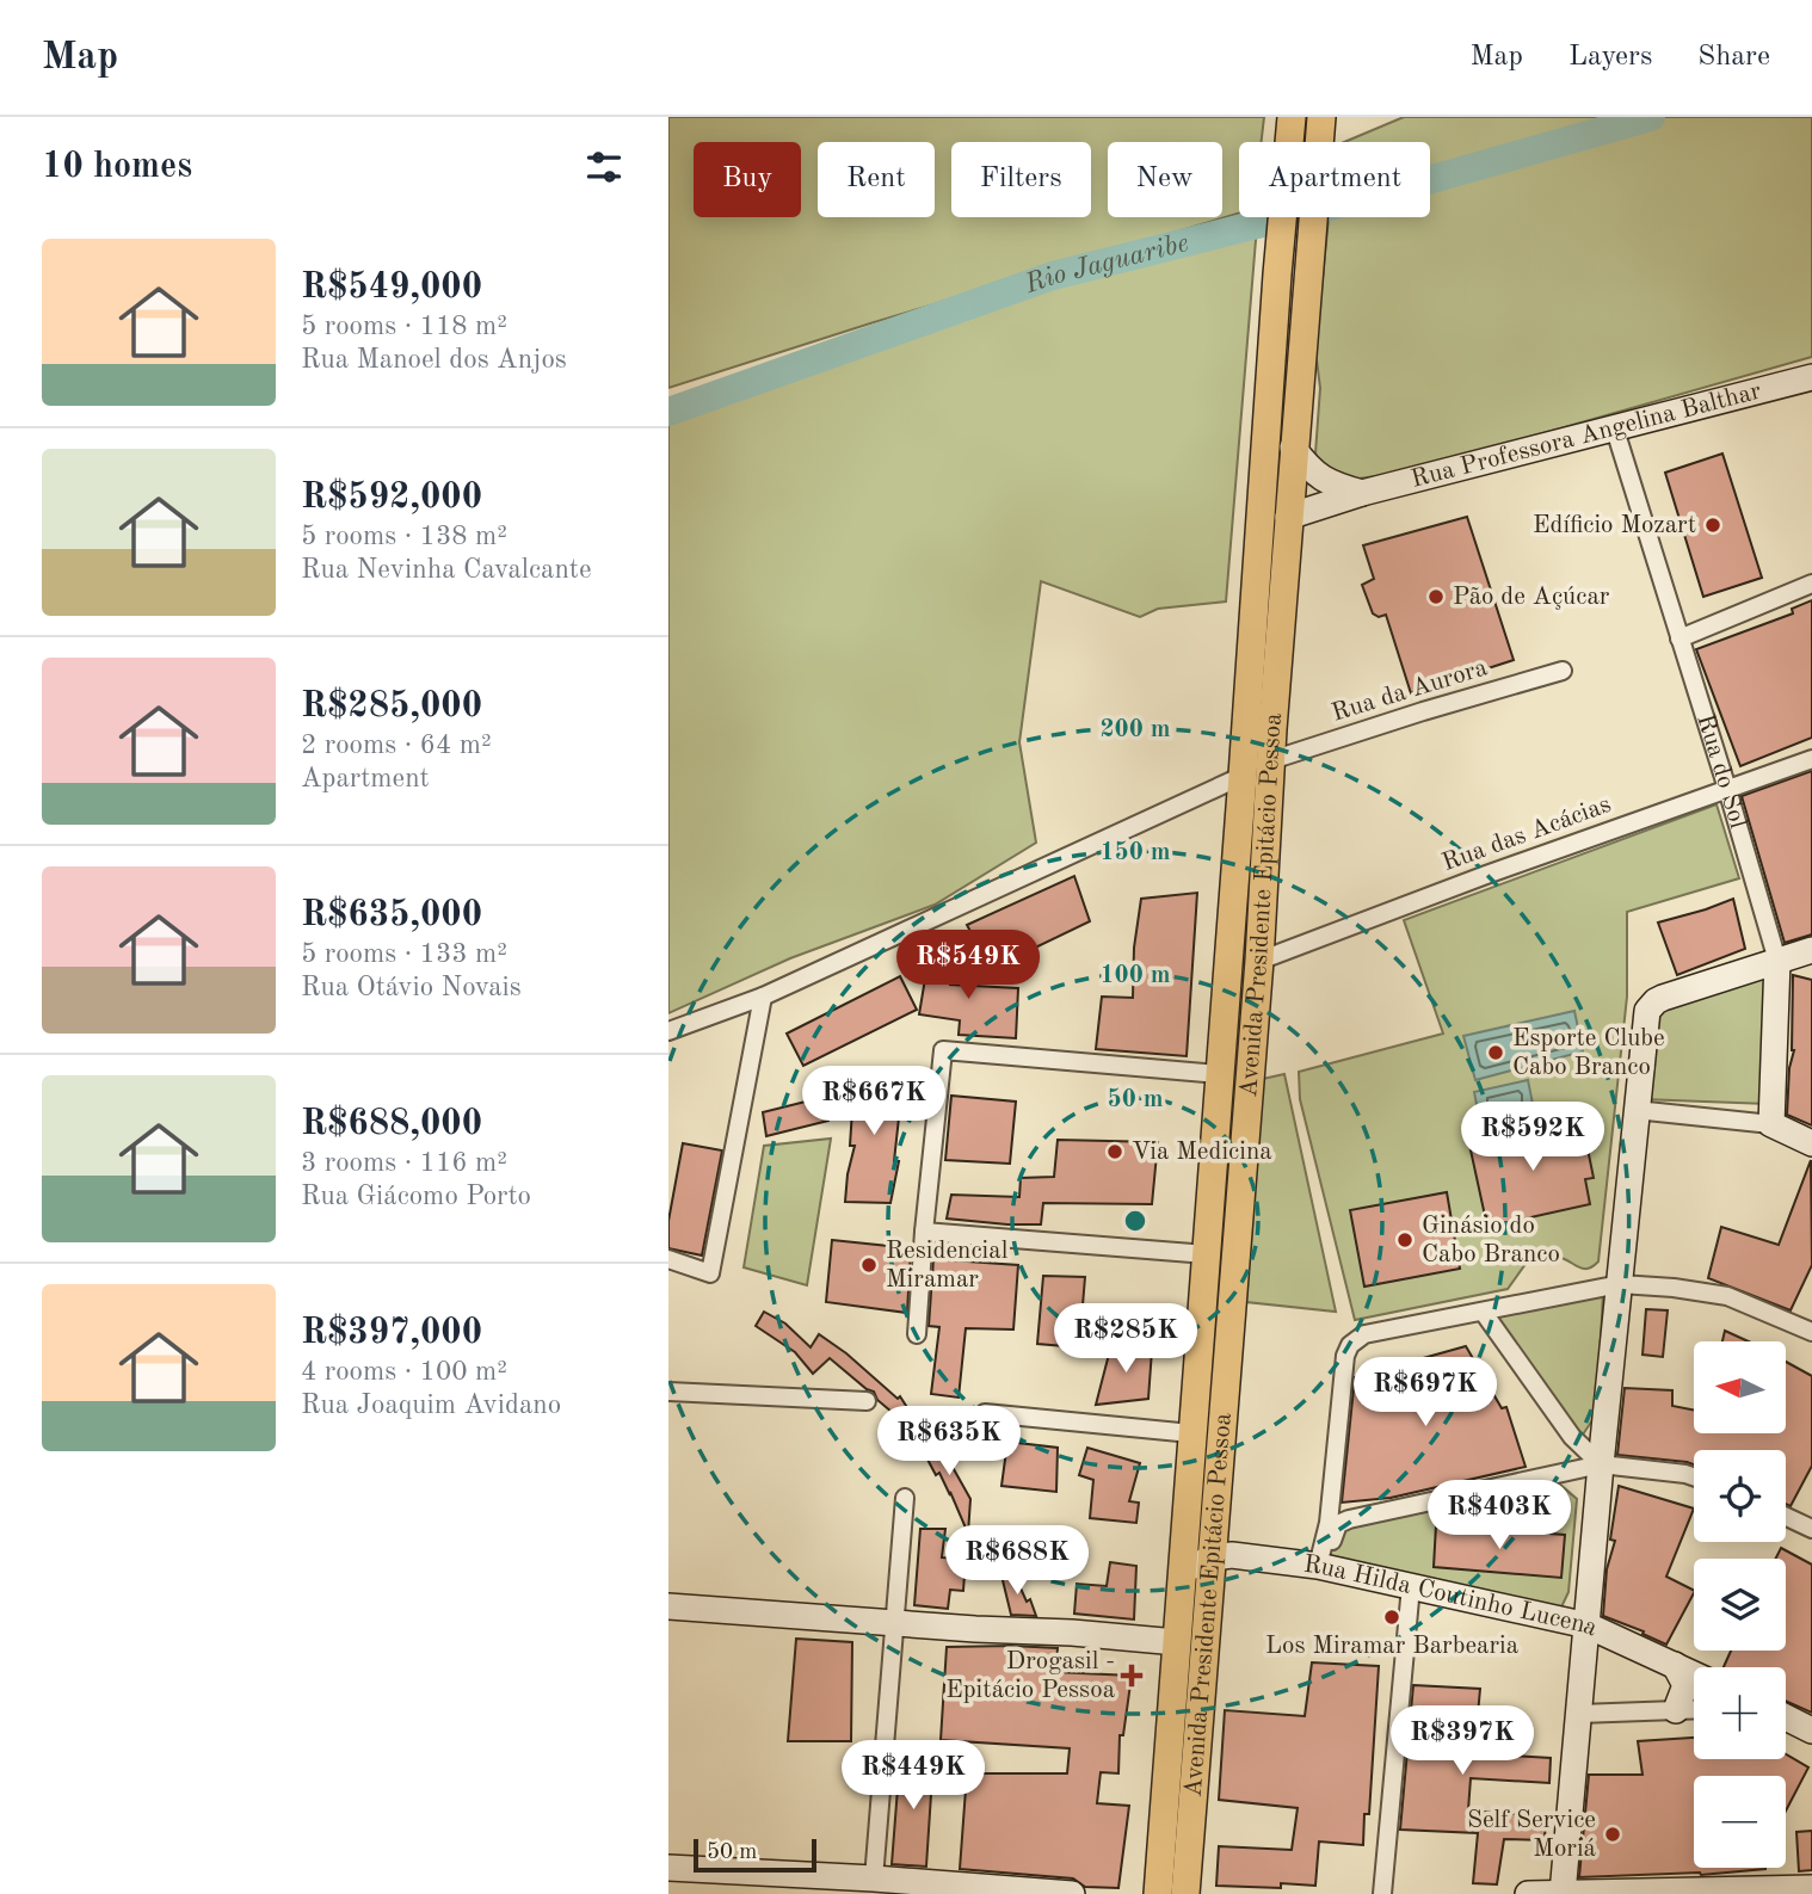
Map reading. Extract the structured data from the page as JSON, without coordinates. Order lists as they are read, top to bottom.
{
  "streets": {
    "main road": ["Avenida Presidente Epitácio Pessoa"],
    "street": [
      "Rua Professora Angelina Balthar",
      "Rua da Aurora",
      "Rua do Sol",
      "Rua das Acácias",
      "Rua Hilda Coutinho Lucena"
    ]
  },
  "crossings": [
    ["Rua Professora Angelina Balthar", "Rua do Sol"],
    ["Rua Professora Angelina Balthar", "Avenida Presidente Epitácio Pessoa"],
    ["Rua da Aurora", "Avenida Presidente Epitácio Pessoa"],
    ["Rua do Sol", "Rua das Acácias"],
    ["Rua das Acácias", "Avenida Presidente Epitácio Pessoa"],
    ["Avenida Presidente Epitácio Pessoa", "Rua Hilda Coutinho Lucena"]
  ],
  "water": ["Rio Jaguaribe"],
  "places": {
    "other": [
      "Edíficio Mozart",
      "Pão de Açúcar",
      "Esporte Clube Cabo Branco",
      "Via Medicina",
      "Ginásio do Cabo Branco",
      "Residencial Miramar",
      "Los Miramar Barbearia",
      "Self Service Moriá"
    ],
    "health": ["Drogasil - Epitácio Pessoa"]
  },
  "scale_bar": "50 m",
  "north": "left",
  "page": {
    "header": "Map",
    "nav": ["Map", "Layers", "Share"],
    "heading": "10 homes",
    "chip": [
      "Buy",
      "Rent",
      "Filters",
      "New",
      "Apartment"
    ],
    "list": [
      {
        "name": "R$549,000",
        "note": "5 rooms · 118 m² · Rua Manoel dos Anjos"
      },
      {
        "name": "R$592,000",
        "note": "5 rooms · 138 m² · Rua Nevinha Cavalcante"
      },
      {
        "name": "R$285,000",
        "note": "2 rooms · 64 m² · Apartment"
      },
      {
        "name": "R$635,000",
        "note": "5 rooms · 133 m² · Rua Otávio Novais"
      },
      {
        "name": "R$688,000",
        "note": "3 rooms · 116 m² · Rua Giácomo Porto"
      },
      {
        "name": "R$397,000",
        "note": "4 rooms · 100 m² · Rua Joaquim Avidano"
      }
    ],
    "price": [
      "R$549K",
      "R$667K",
      "R$592K",
      "R$285K",
      "R$697K",
      "R$635K",
      "R$403K",
      "R$688K",
      "R$397K",
      "R$449K"
    ],
    "map_buttons": ["+", "−"],
    "scale": "50 m"
  },
  "rings": [
    "200 m",
    "150 m",
    "100 m",
    "50 m"
  ]
}
